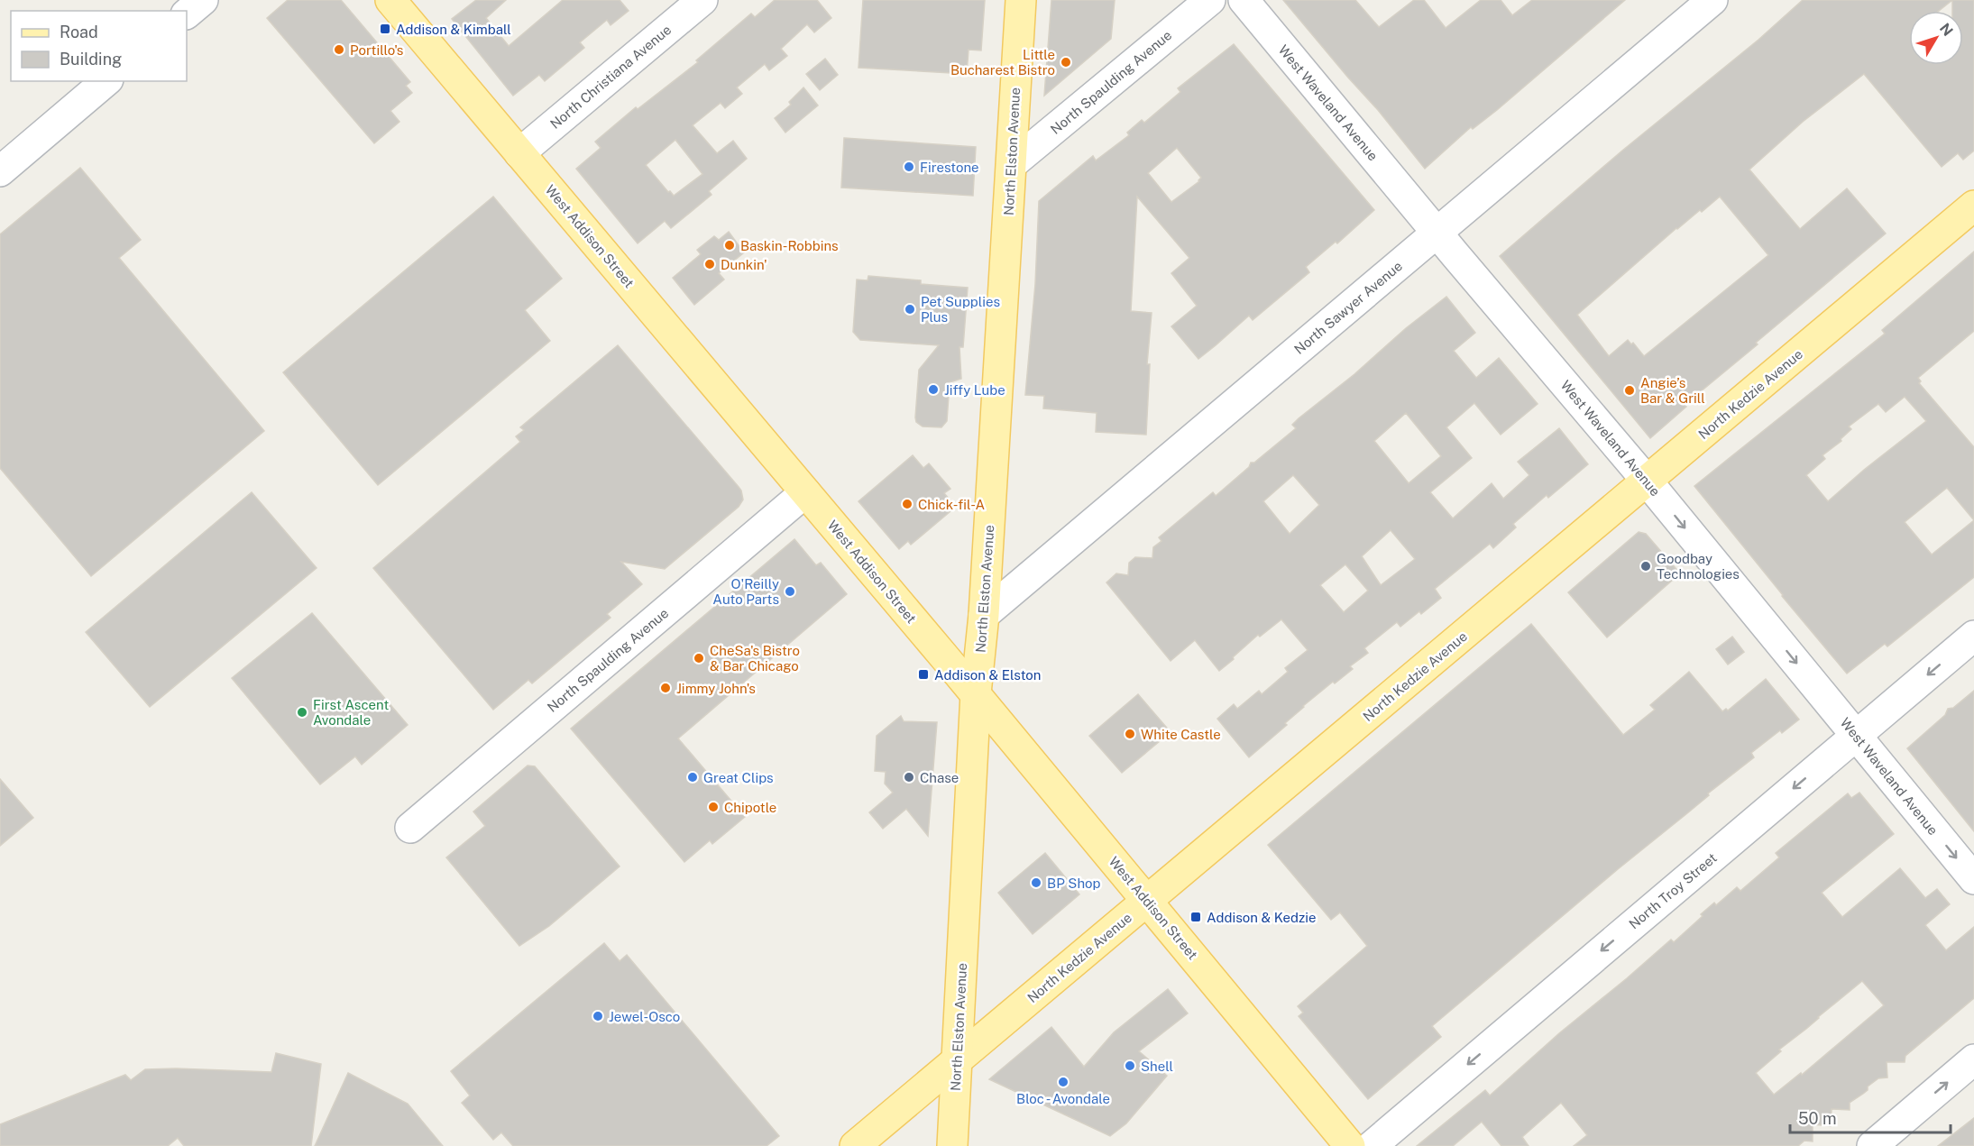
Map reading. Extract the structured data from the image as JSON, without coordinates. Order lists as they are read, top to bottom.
{
  "streets": {
    "main road": ["North Elston Avenue", "West Addison Street", "North Kedzie Avenue"],
    "street": [
      "North Christiana Avenue",
      "North Spaulding Avenue",
      "West Waveland Avenue",
      "North Sawyer Avenue",
      "North Troy Street"
    ]
  },
  "crossings": [
    ["North Christiana Avenue", "West Addison Street"],
    ["North Spaulding Avenue", "North Elston Avenue"],
    ["North Spaulding Avenue", "West Addison Street"],
    ["West Waveland Avenue", "North Sawyer Avenue"],
    ["West Waveland Avenue", "North Kedzie Avenue"],
    ["West Waveland Avenue", "North Troy Street"],
    ["North Elston Avenue", "West Addison Street"],
    ["North Elston Avenue", "North Sawyer Avenue"],
    ["North Elston Avenue", "North Kedzie Avenue"],
    ["West Addison Street", "North Kedzie Avenue"]
  ],
  "one_way": ["West Waveland Avenue", "North Troy Street"],
  "places": {
    "transit": ["Addison & Kimball", "Addison & Elston", "Addison & Kedzie"],
    "other": [
      "Portillo's",
      "Little Bucharest Bistro",
      "Firestone",
      "Baskin-Robbins",
      "Dunkin'",
      "Pet Supplies Plus",
      "Jiffy Lube",
      "Angie’s Bar & Grill",
      "Chick-fil-A",
      "Goodbay Technologies",
      "O'Reilly Auto Parts",
      "CheSa's Bistro & Bar Chicago",
      "Jimmy John's",
      "First Ascent Avondale",
      "White Castle",
      "Great Clips",
      "Chase",
      "Chipotle",
      "BP Shop",
      "Jewel-Osco",
      "Shell",
      "Bloc - Avondale"
    ]
  },
  "legend": ["Road", "Building"],
  "scale_bar": "50 m",
  "north": "top right"
}
